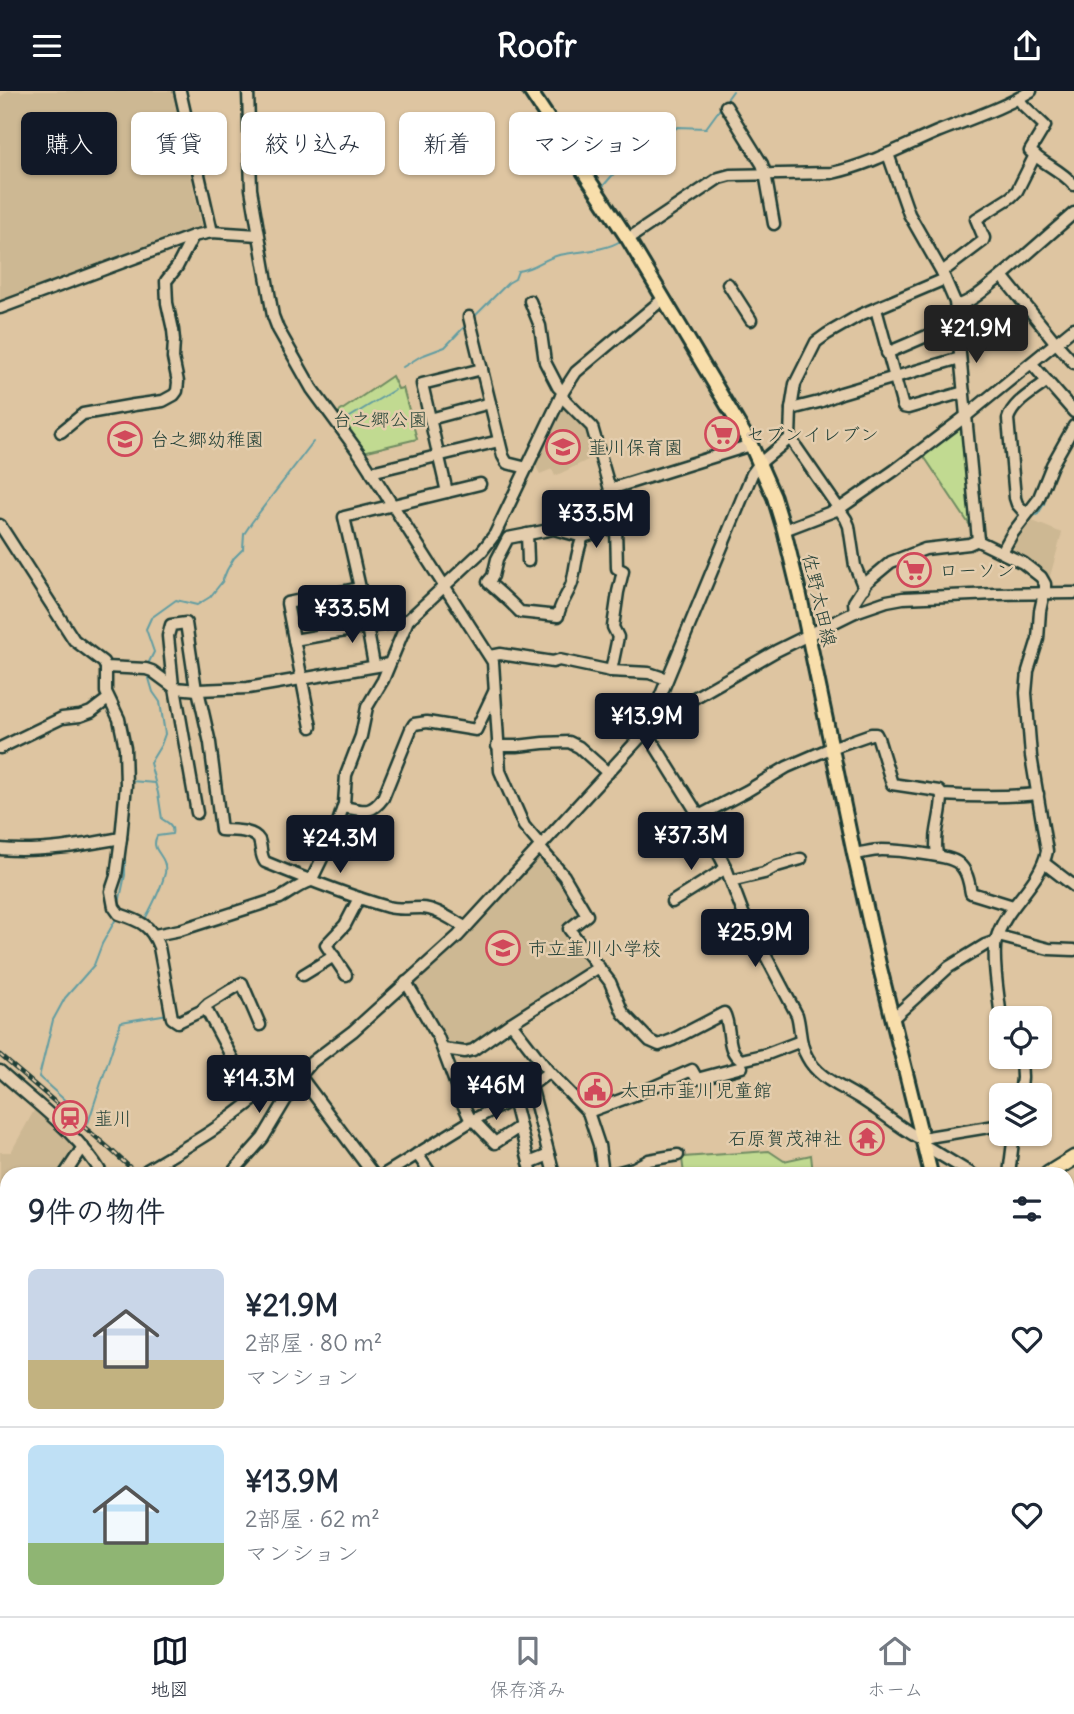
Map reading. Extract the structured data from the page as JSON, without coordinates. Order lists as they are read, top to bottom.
{
  "streets": {
    "main road": ["佐野太田線"]
  },
  "parks": ["台之郷公園"],
  "places": {
    "supermarket": ["セブンイレブン", "ローソン"],
    "school or university": ["台之郷幼稚園", "韮川保育園", "市立韮川小学校"],
    "public building": ["太田市韮川児童館"],
    "station": ["韮川"],
    "temple": ["石原賀茂神社"]
  },
  "page": {
    "header": "Roofr",
    "chip": [
      "購入",
      "賃貸",
      "絞り込み",
      "新着",
      "マンション"
    ],
    "price": [
      "¥21.9M",
      "¥33.5M",
      "¥33.5M",
      "¥13.9M",
      "¥37.3M",
      "¥24.3M",
      "¥25.9M",
      "¥14.3M",
      "¥46M"
    ],
    "heading": "9件の物件",
    "list": [
      {
        "name": "¥21.9M",
        "note": "2部屋 · 80 m² · マンション"
      },
      {
        "name": "¥13.9M",
        "note": "2部屋 · 62 m² · マンション"
      }
    ],
    "tabs": ["地図", "保存済み", "ホーム"]
  }
}
